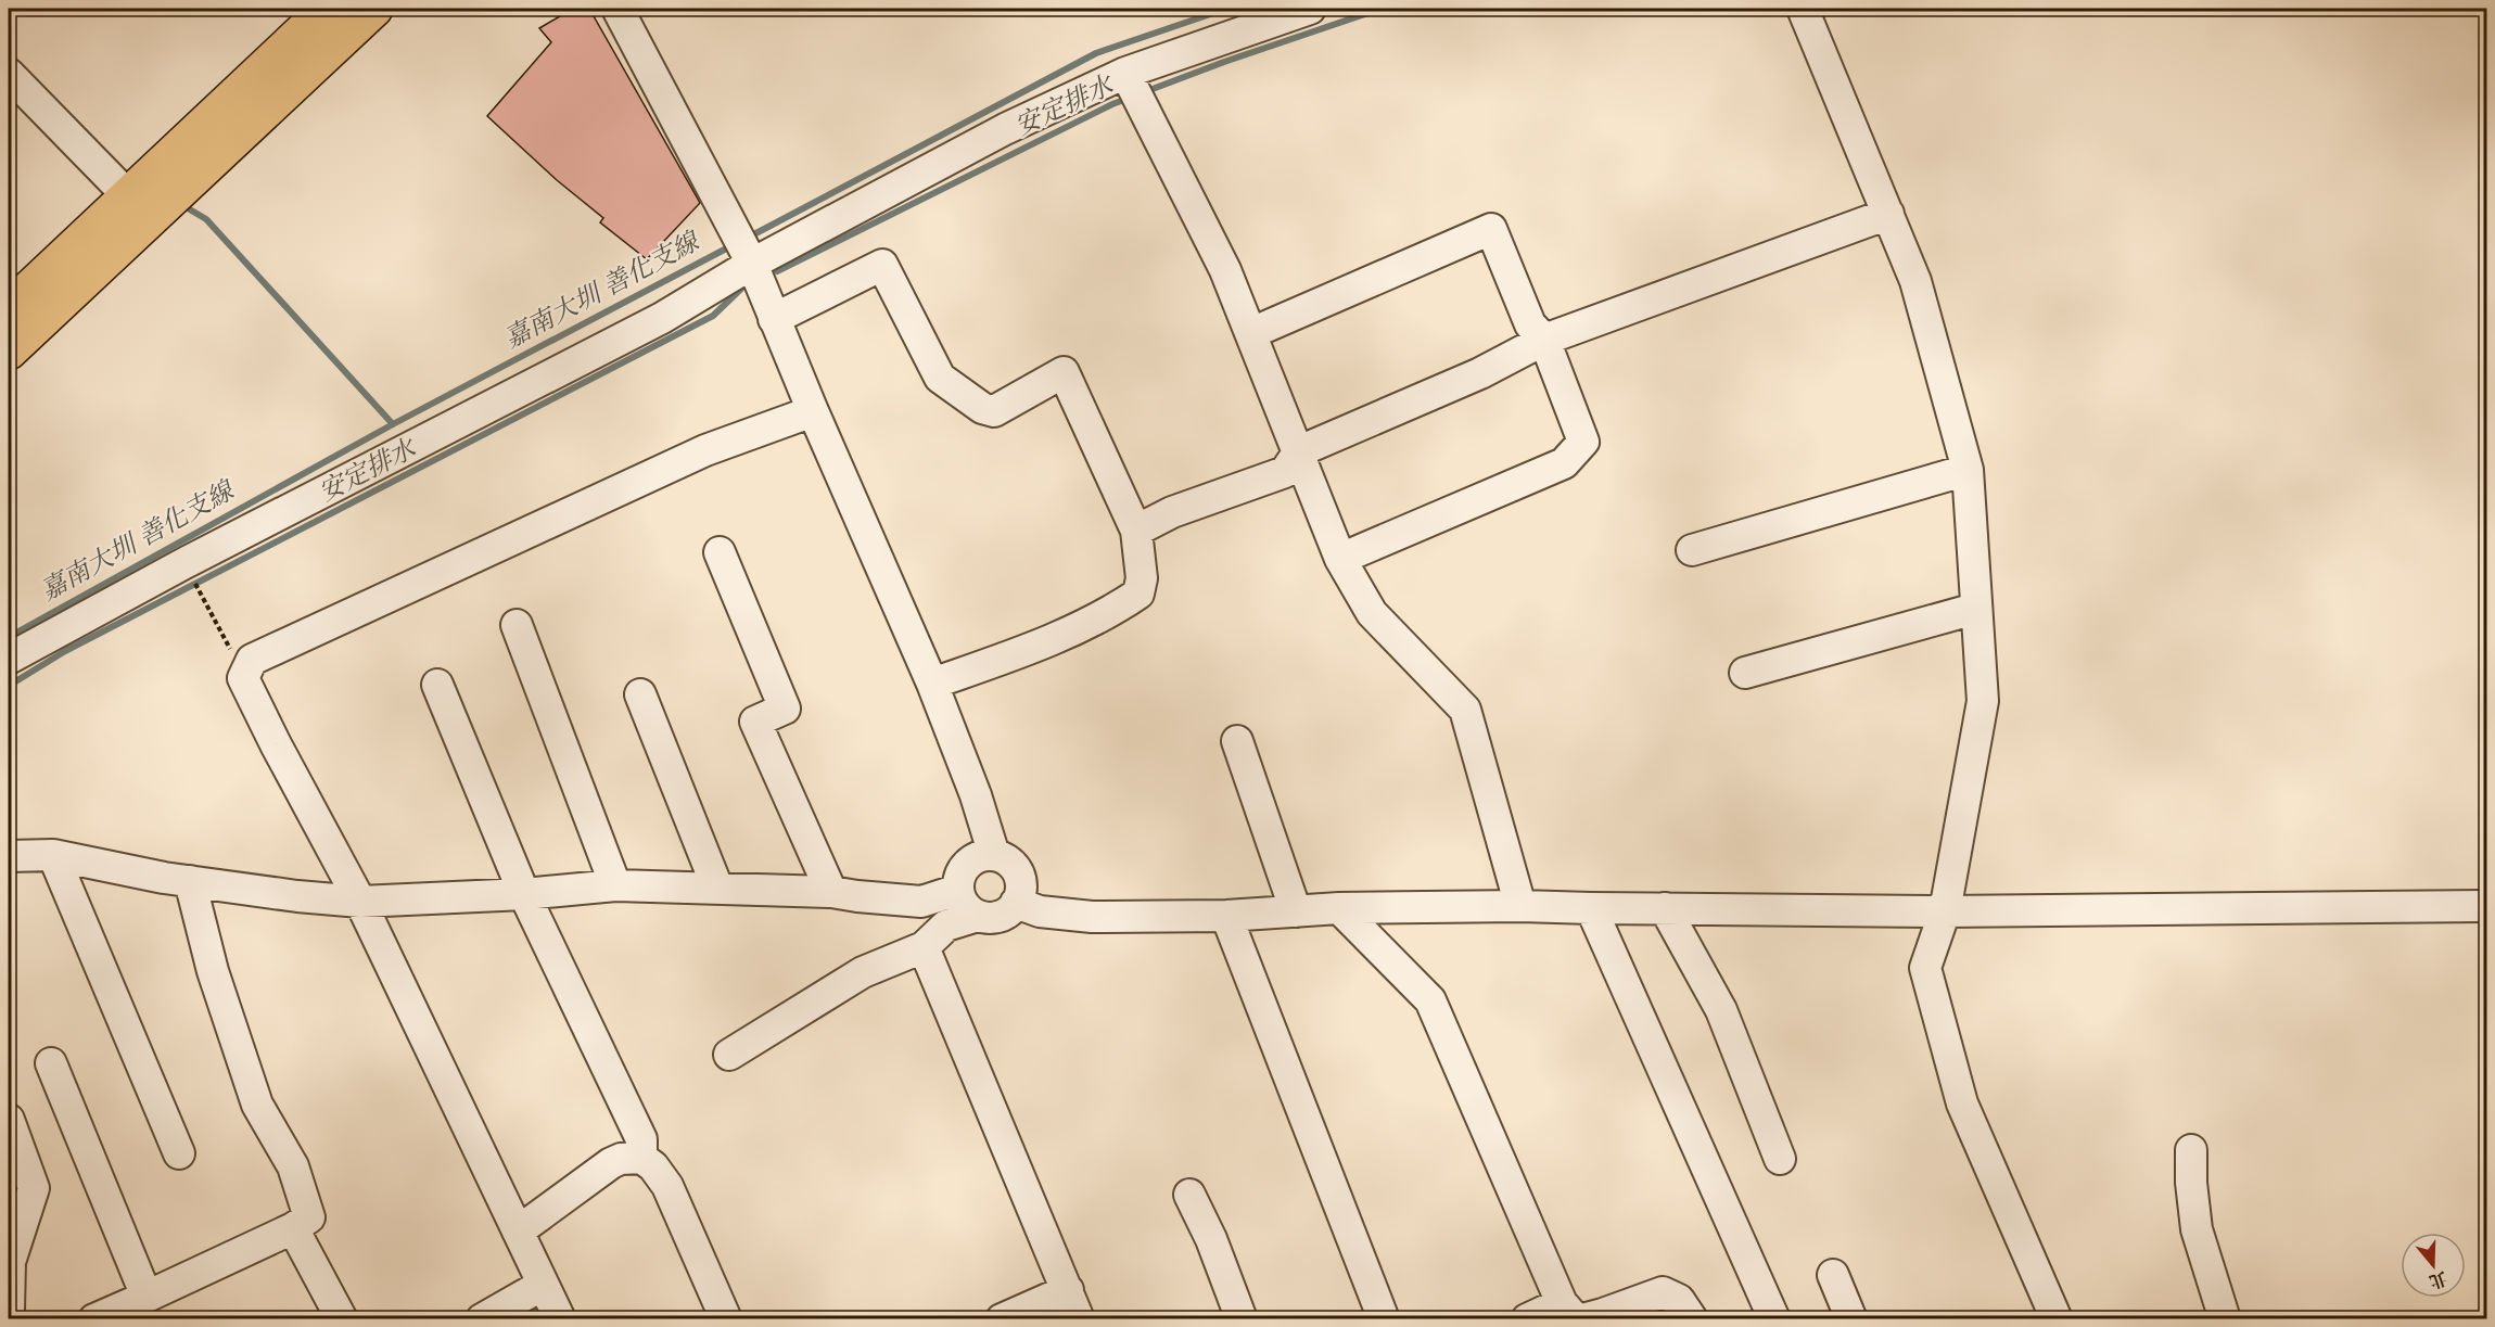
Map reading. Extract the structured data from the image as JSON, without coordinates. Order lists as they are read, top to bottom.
{
  "water": ["安定排水", "嘉南大圳 善化支線"],
  "north": "bottom"
}
